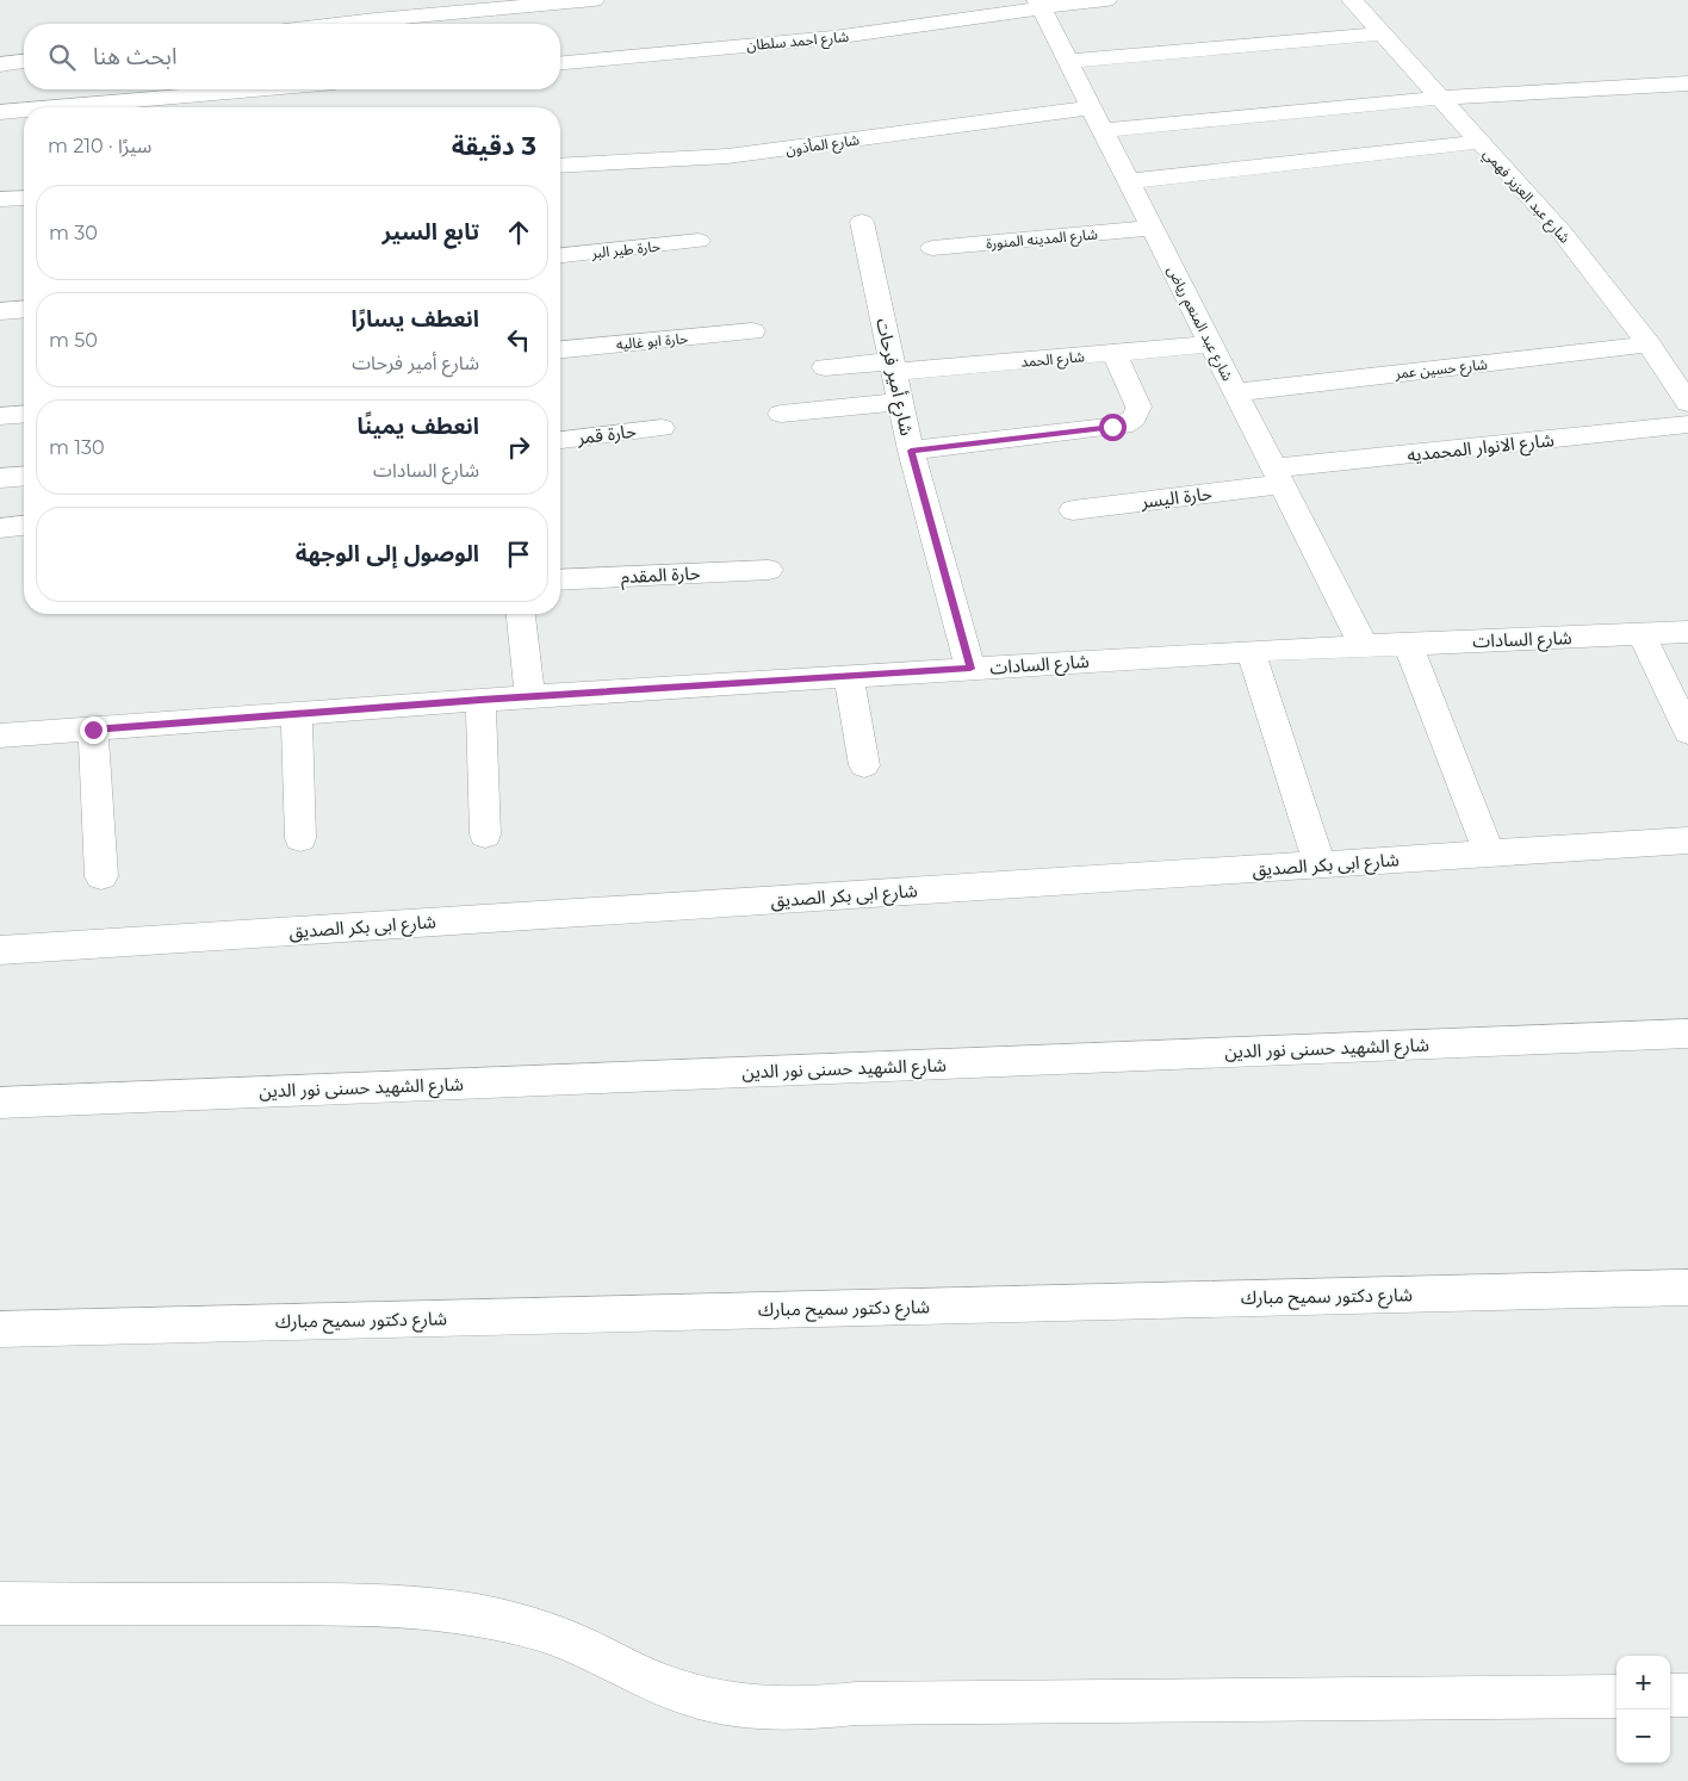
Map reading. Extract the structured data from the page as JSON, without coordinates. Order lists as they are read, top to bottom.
{
  "streets": {
    "street": [
      "شارع احمد سلطان",
      "شارع المأذون",
      "شارع عبد العزيز فهمي",
      "شارع المدينه المنورة",
      "حارة طير البر",
      "شارع عبد المنعم رياض",
      "حارة ابو غاليه",
      "شارع الحمد",
      "شارع حسين عمر",
      "شارع أمير فرحات",
      "حارة قمر",
      "شارع الانوار المحمديه",
      "حارة اليسر",
      "حارة المقدم",
      "شارع السادات",
      "شارع ابى بكر الصديق",
      "شارع الشهيد حسنى نور الدين",
      "شارع دكتور سميح مبارك"
    ]
  },
  "crossings": [
    ["شارع احمد سلطان", "شارع عبد المنعم رياض"],
    ["شارع المأذون", "شارع عبد العزيز فهمي"],
    ["شارع المأذون", "شارع عبد المنعم رياض"],
    ["شارع عبد العزيز فهمي", "شارع حسين عمر"],
    ["شارع المدينه المنورة", "شارع عبد المنعم رياض"],
    ["شارع عبد المنعم رياض", "شارع الحمد"],
    ["شارع عبد المنعم رياض", "شارع حسين عمر"],
    ["شارع عبد المنعم رياض", "شارع الانوار المحمديه"],
    ["شارع عبد المنعم رياض", "حارة اليسر"],
    ["شارع عبد المنعم رياض", "شارع السادات"],
    ["شارع الحمد", "شارع أمير فرحات"],
    ["شارع أمير فرحات", "شارع السادات"],
    ["شارع الانوار المحمديه", "حارة اليسر"]
  ],
  "page": {
    "search": "ابحث هنا",
    "heading": ["3 دقيقة", "سيرًا · 210 m"],
    "list": [
      ["تابع السير", "30 m"],
      ["انعطف يسارًا", "شارع أمير فرحات", "50 m"],
      ["انعطف يمينًا", "شارع السادات", "130 m"],
      "الوصول إلى الوجهة"
    ],
    "map_buttons": ["+", "−"]
  }
}
